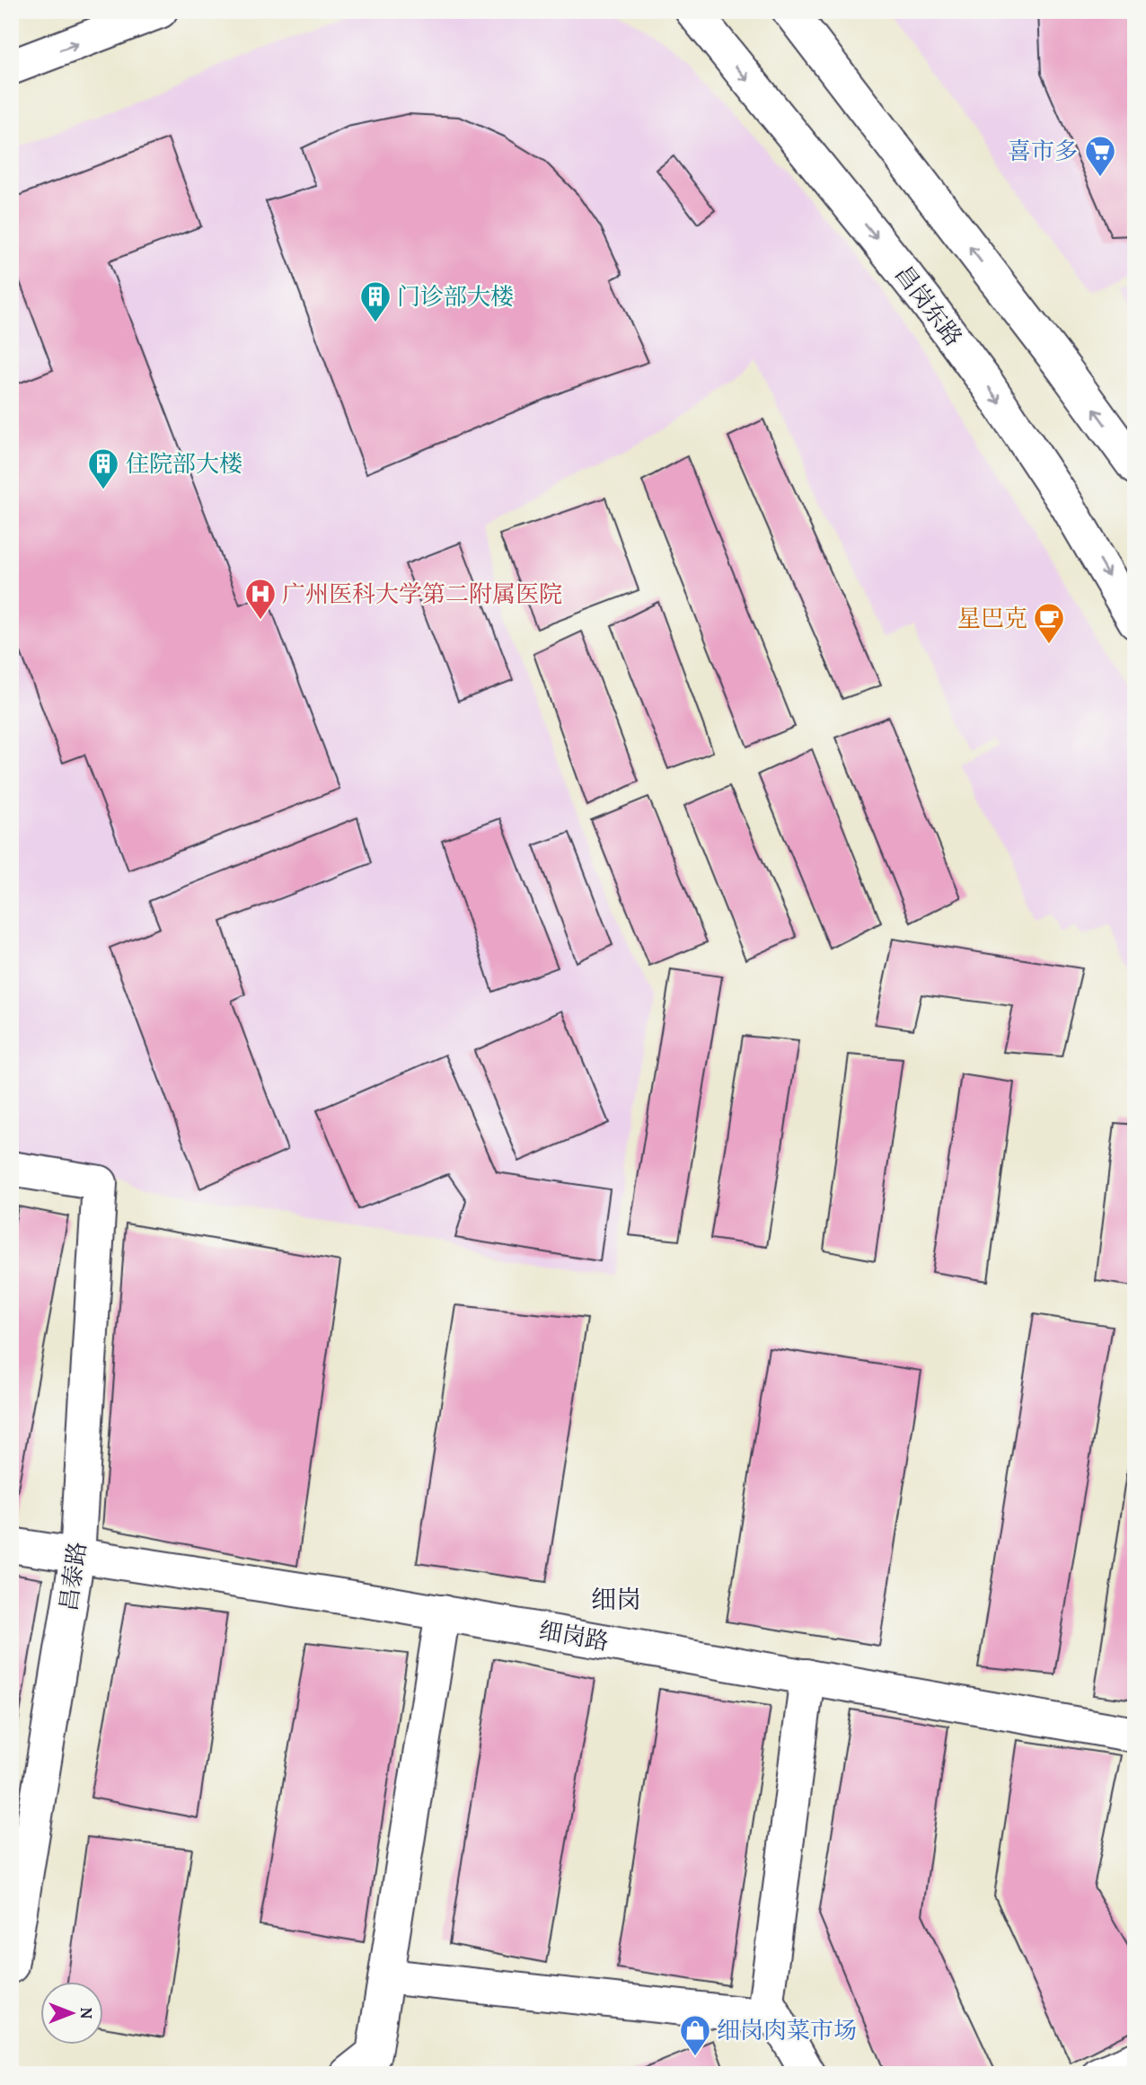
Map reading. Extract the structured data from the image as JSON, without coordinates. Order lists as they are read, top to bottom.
{
  "streets": {
    "street": ["昌岗东路", "昌泰路", "细岗路"]
  },
  "crossings": [
    ["昌泰路", "细岗路"]
  ],
  "districts": ["细岗"],
  "places": {
    "supermarket": ["喜市多"],
    "building": ["门诊部大楼", "住院部大楼"],
    "hospital": ["广州医科大学第二附属医院"],
    "cafe": ["星巴克"],
    "shop": ["细岗肉菜市场"]
  },
  "north": "right"
}
